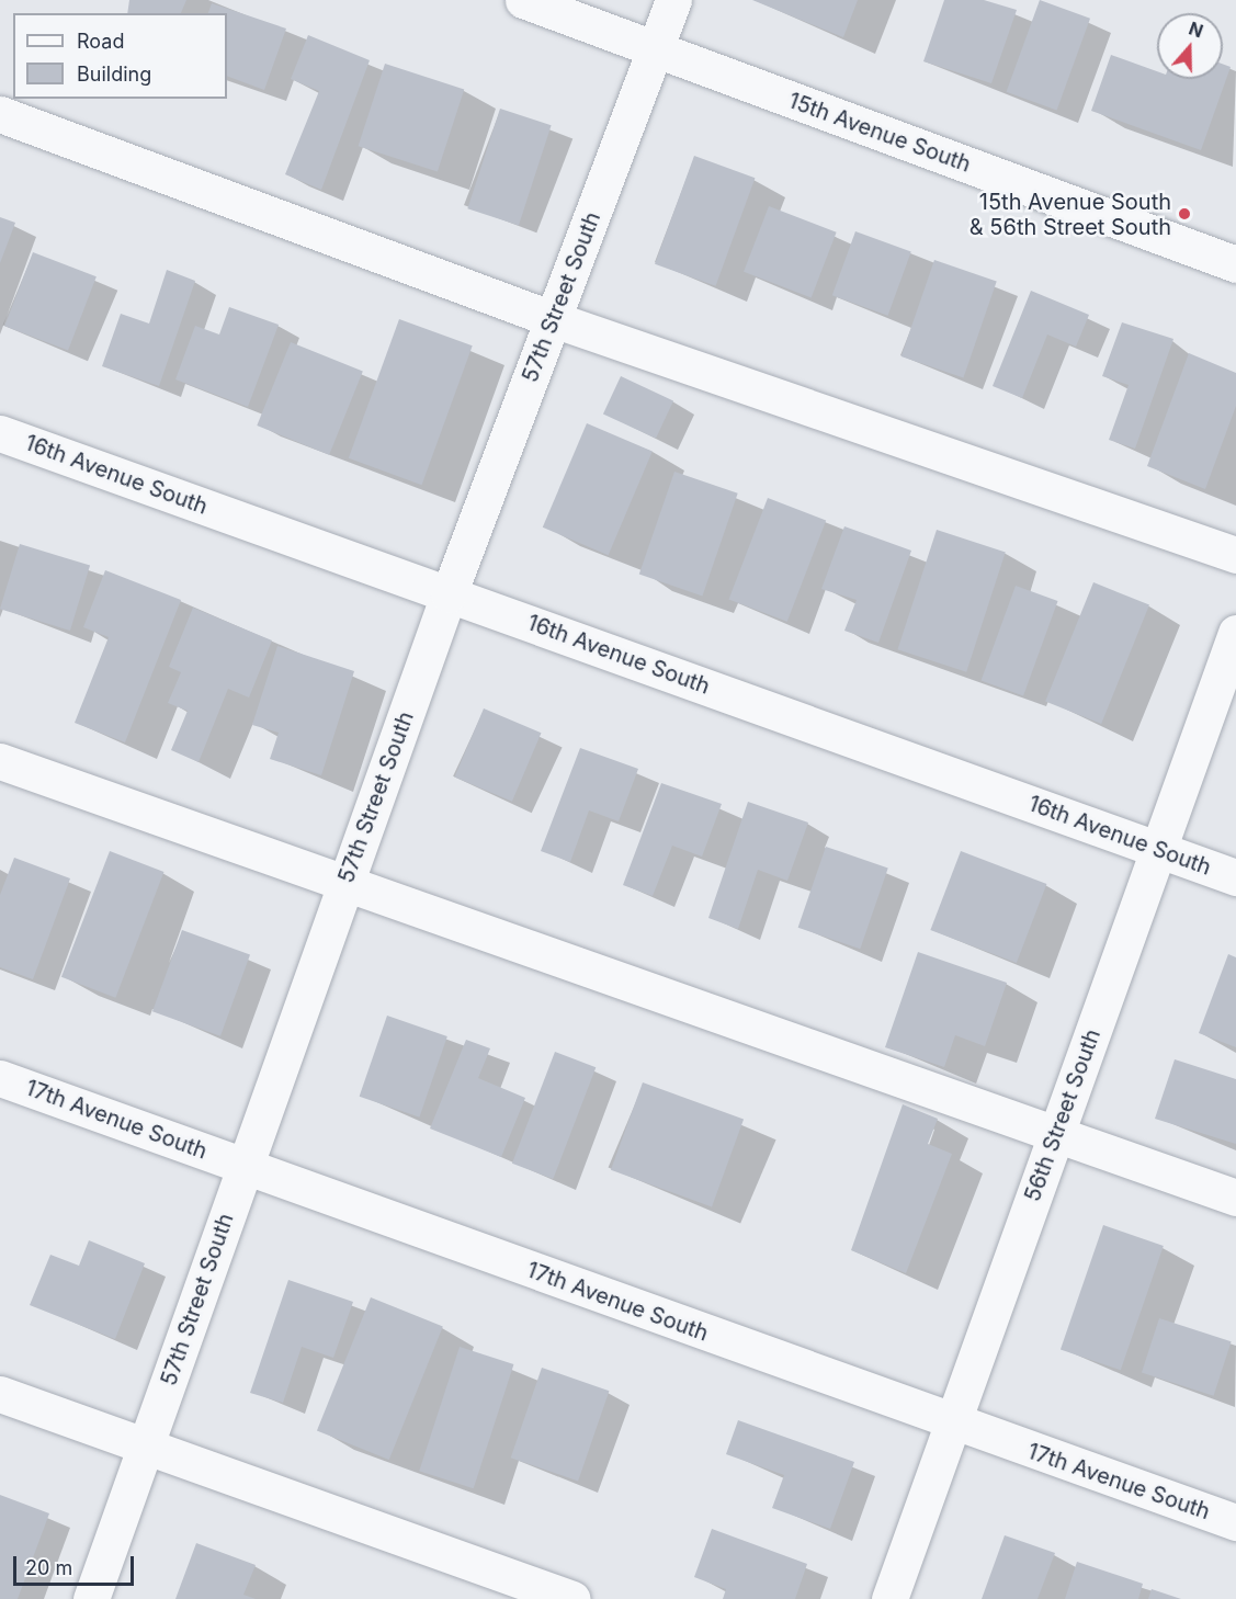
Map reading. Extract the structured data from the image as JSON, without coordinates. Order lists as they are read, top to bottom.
{
  "streets": {
    "street": [
      "15th Avenue South",
      "57th Street South",
      "16th Avenue South",
      "56th Street South",
      "17th Avenue South"
    ]
  },
  "crossings": [
    ["15th Avenue South", "57th Street South"],
    ["57th Street South", "16th Avenue South"],
    ["57th Street South", "17th Avenue South"],
    ["16th Avenue South", "56th Street South"],
    ["56th Street South", "17th Avenue South"]
  ],
  "places": ["15th Avenue South & 56th Street South"],
  "legend": ["Road", "Building"],
  "scale_bar": "20 m",
  "north": "top"
}
